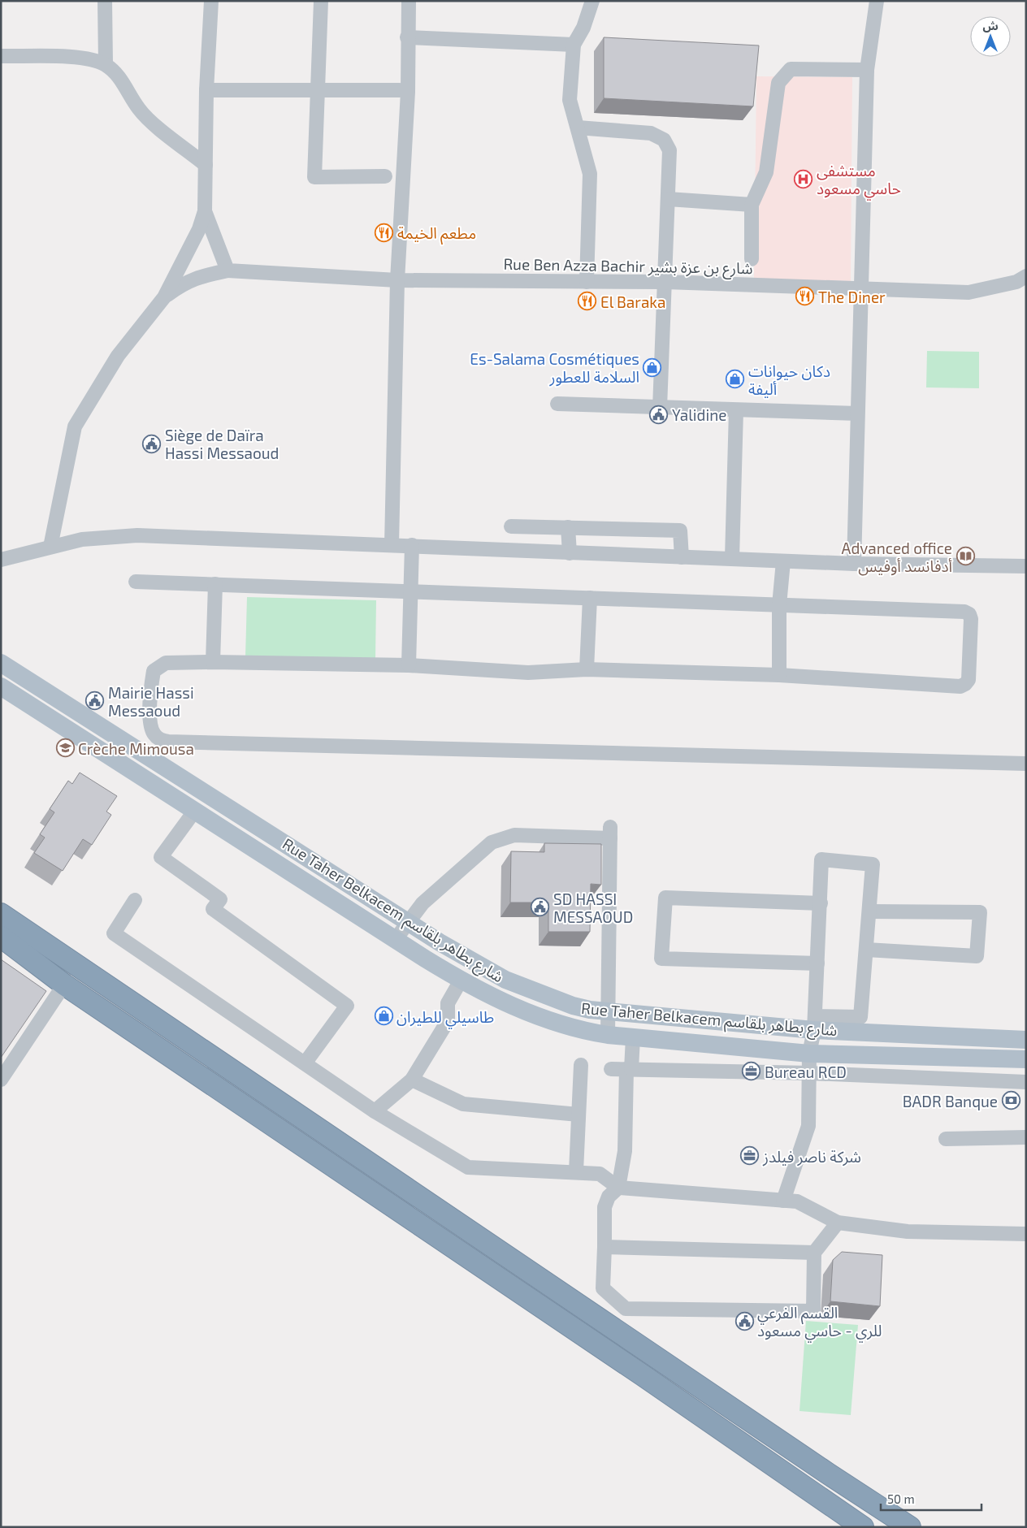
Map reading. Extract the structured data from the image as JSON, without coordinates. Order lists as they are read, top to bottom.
{
  "streets": {
    "main road": ["Rue Taher Belkacem شارع بطاهر بلقاسم"],
    "street": ["Rue Ben Azza Bachir شارع بن عزة بشير"]
  },
  "places": {
    "hospital": ["مستشفى حاسي مسعود"],
    "restaurant": ["مطعم الخيمة", "The Diner", "El Baraka"],
    "shop": ["Es-Salama Cosmétiques السلامة للعطور", "دكان حيوانات أليفة", "طاسيلي للطيران"],
    "public building": [
      "Yalidine",
      "Siège de Daïra Hassi Messaoud",
      "Mairie Hassi Messaoud",
      "SD HASSI MESSAOUD",
      "القسم الفرعي للري - حاسي مسعود"
    ],
    "library": ["Advanced office أدفانسد أوفيس"],
    "school or university": ["Crèche Mimousa"],
    "office": ["Bureau RCD", "شركة ناصر فيلدز"],
    "bank": ["BADR Banque"]
  },
  "scale_bar": "50 m",
  "north": "top"
}
